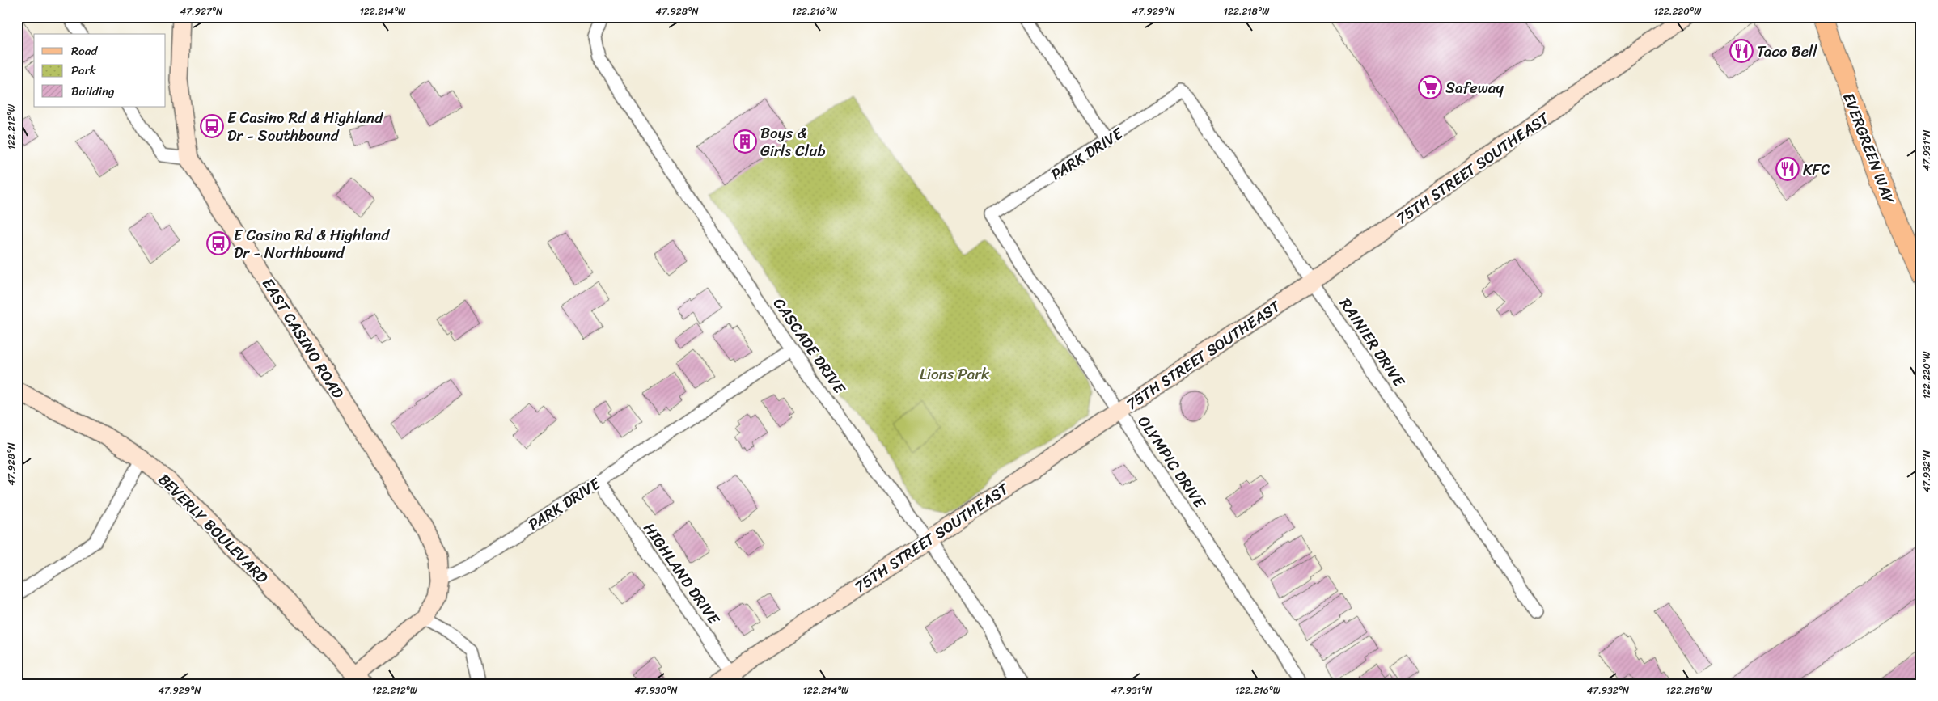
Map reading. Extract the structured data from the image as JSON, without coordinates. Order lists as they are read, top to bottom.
{
  "streets": {
    "main road": ["EVERGREEN WAY"],
    "street": [
      "PARK DRIVE",
      "75TH STREET SOUTHEAST",
      "EAST CASINO ROAD",
      "RAINIER DRIVE",
      "CASCADE DRIVE",
      "OLYMPIC DRIVE",
      "BEVERLY BOULEVARD",
      "HIGHLAND DRIVE"
    ]
  },
  "crossings": [
    ["PARK DRIVE", "EAST CASINO ROAD"],
    ["PARK DRIVE", "RAINIER DRIVE"],
    ["PARK DRIVE", "CASCADE DRIVE"],
    ["PARK DRIVE", "OLYMPIC DRIVE"],
    ["PARK DRIVE", "HIGHLAND DRIVE"],
    ["75TH STREET SOUTHEAST", "RAINIER DRIVE"],
    ["75TH STREET SOUTHEAST", "CASCADE DRIVE"],
    ["75TH STREET SOUTHEAST", "OLYMPIC DRIVE"],
    ["75TH STREET SOUTHEAST", "HIGHLAND DRIVE"]
  ],
  "parks": ["Lions Park"],
  "places": {
    "restaurant": ["Taco Bell", "KFC"],
    "supermarket": ["Safeway"],
    "bus stop": ["E Casino Rd & Highland Dr - Southbound", "E Casino Rd & Highland Dr - Northbound"],
    "building": ["Boys & Girls Club"]
  },
  "legend": ["Road", "Park", "Building"],
  "coordinates": [
    "47.927°N",
    "122.214°W",
    "47.928°N",
    "122.216°W",
    "47.929°N",
    "122.218°W",
    "122.220°W",
    "122.212°W",
    "47.931°N",
    "47.932°N",
    "47.930°N"
  ]
}
